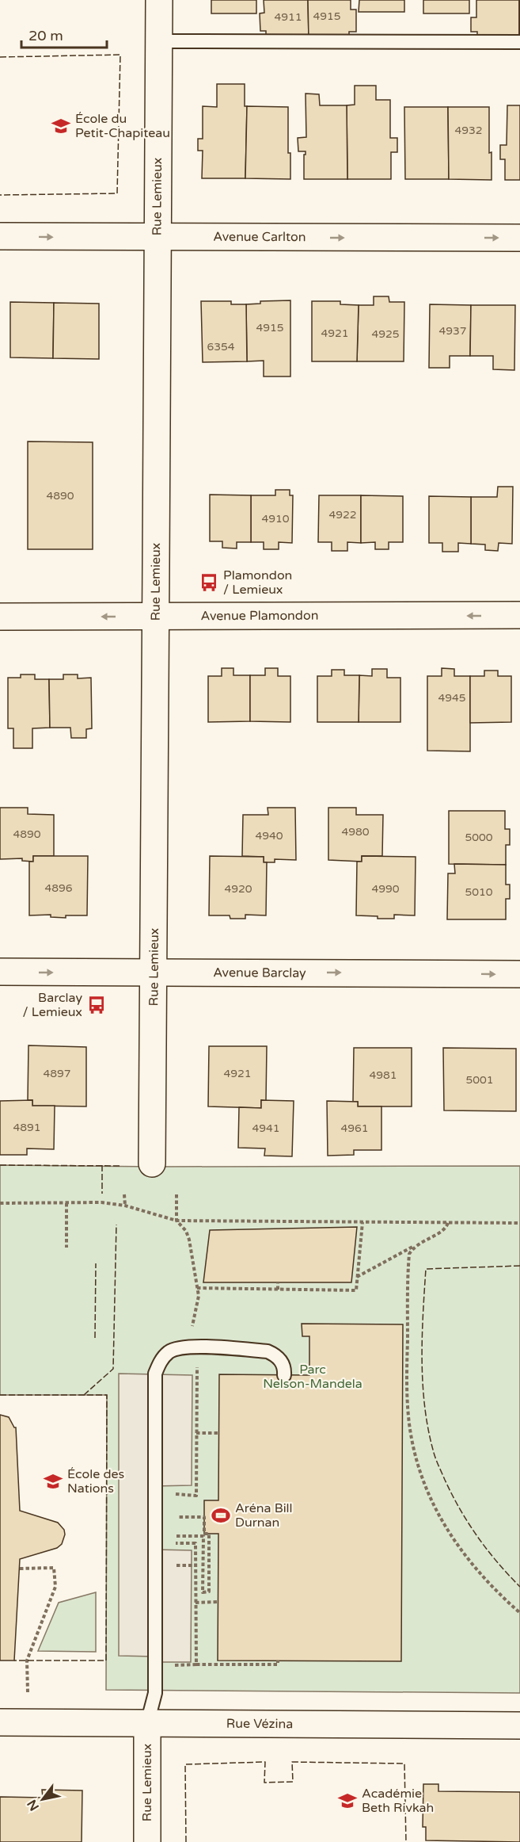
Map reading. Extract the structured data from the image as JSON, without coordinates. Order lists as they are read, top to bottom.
{
  "streets": {
    "street": [
      "Rue Lemieux",
      "Avenue Carlton",
      "Avenue Plamondon",
      "Avenue Barclay",
      "Rue Vézina"
    ]
  },
  "crossings": [
    ["Rue Lemieux", "Avenue Carlton"],
    ["Rue Lemieux", "Avenue Plamondon"],
    ["Rue Lemieux", "Avenue Barclay"],
    ["Rue Lemieux", "Rue Vézina"]
  ],
  "one_way": ["Avenue Carlton", "Avenue Plamondon", "Avenue Barclay"],
  "parks": ["Parc Nelson-Mandela"],
  "places": {
    "school or university": ["École du Petit-Chapiteau", "École des Nations", "Académie Beth Rivkah"],
    "bus stop": ["Plamondon / Lemieux", "Barclay / Lemieux"],
    "sports": ["Aréna Bill Durnan"]
  },
  "house_numbers": [
    "4915",
    "4911",
    "4932",
    "4915",
    "4937",
    "4921",
    "4925",
    "6354",
    "4890",
    "4922",
    "4910",
    "4945",
    "4980",
    "4890",
    "4940",
    "5000",
    "4896",
    "4920",
    "4990",
    "5010",
    "4897",
    "4921",
    "4981",
    "5001",
    "4891",
    "4941",
    "4961"
  ],
  "scale_bar": "20 m",
  "north": "bottom left"
}
